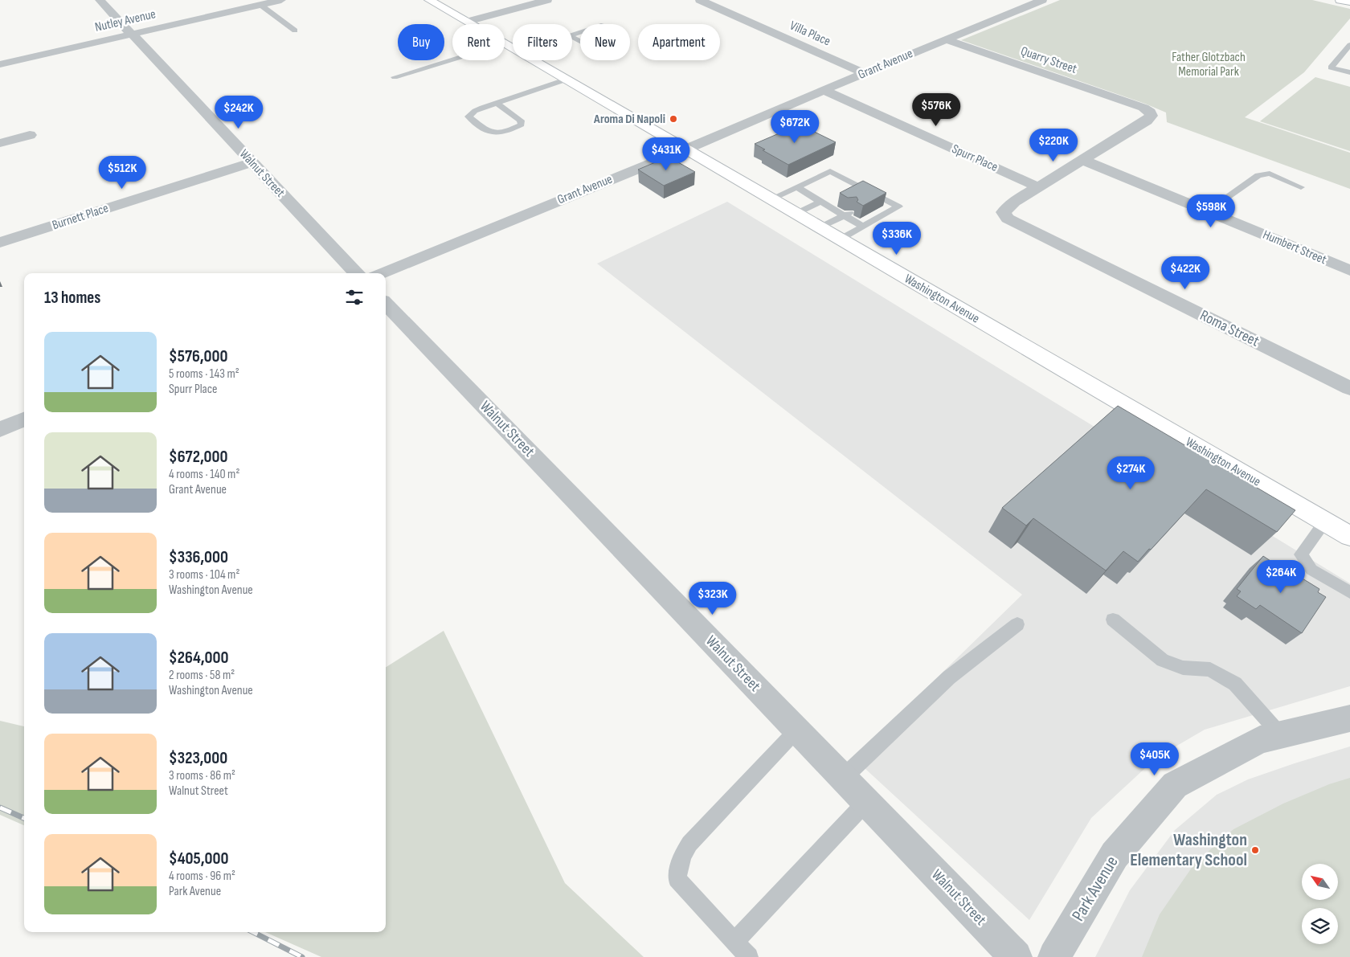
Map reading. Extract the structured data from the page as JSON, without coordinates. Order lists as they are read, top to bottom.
{
  "streets": {
    "main road": ["Washington Avenue"],
    "street": [
      "Nutley Avenue",
      "Villa Place",
      "Quarry Street",
      "Grant Avenue",
      "Spurr Place",
      "Walnut Street",
      "Burnett Place",
      "Humbert Street",
      "Roma Street",
      "Park Avenue"
    ]
  },
  "crossings": [
    ["Nutley Avenue", "Walnut Street"],
    ["Villa Place", "Grant Avenue"],
    ["Quarry Street", "Grant Avenue"],
    ["Quarry Street", "Humbert Street"],
    ["Grant Avenue", "Spurr Place"],
    ["Grant Avenue", "Washington Avenue"],
    ["Spurr Place", "Roma Street"],
    ["Walnut Street", "Burnett Place"]
  ],
  "parks": ["Father Glotzbach Memorial Park"],
  "places": ["Aroma Di Napoli", "Washington Elementary School"],
  "north": "top left",
  "page": {
    "chip": [
      "Buy",
      "Rent",
      "Filters",
      "New",
      "Apartment"
    ],
    "price": [
      "$576K",
      "$242K",
      "$672K",
      "$220K",
      "$431K",
      "$512K",
      "$598K",
      "$336K",
      "$422K",
      "$274K",
      "$264K",
      "$323K",
      "$405K"
    ],
    "heading": "13 homes",
    "list": [
      {
        "name": "$576,000",
        "note": "5 rooms · 143 m² · Spurr Place"
      },
      {
        "name": "$672,000",
        "note": "4 rooms · 140 m² · Grant Avenue"
      },
      {
        "name": "$336,000",
        "note": "3 rooms · 104 m² · Washington Avenue"
      },
      {
        "name": "$264,000",
        "note": "2 rooms · 58 m² · Washington Avenue"
      },
      {
        "name": "$323,000",
        "note": "3 rooms · 86 m² · Walnut Street"
      },
      {
        "name": "$405,000",
        "note": "4 rooms · 96 m² · Park Avenue"
      }
    ]
  }
}
